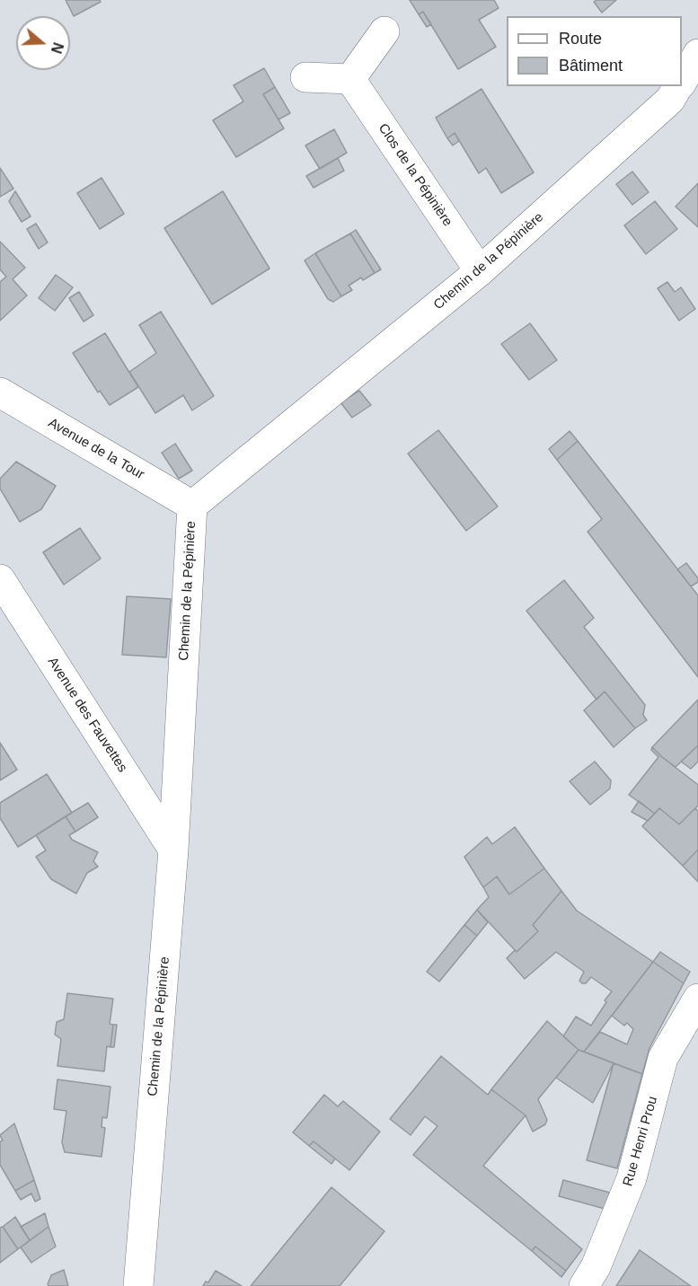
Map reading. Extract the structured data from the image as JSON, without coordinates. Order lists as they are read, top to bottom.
{
  "streets": {
    "street": [
      "Clos de la Pépinière",
      "Chemin de la Pépinière",
      "Avenue de la Tour",
      "Avenue des Fauvettes",
      "Rue Henri Prou"
    ]
  },
  "crossings": [
    ["Clos de la Pépinière", "Chemin de la Pépinière"],
    ["Chemin de la Pépinière", "Avenue de la Tour"],
    ["Chemin de la Pépinière", "Avenue des Fauvettes"]
  ],
  "legend": ["Route", "Bâtiment"],
  "north": "right"
}
